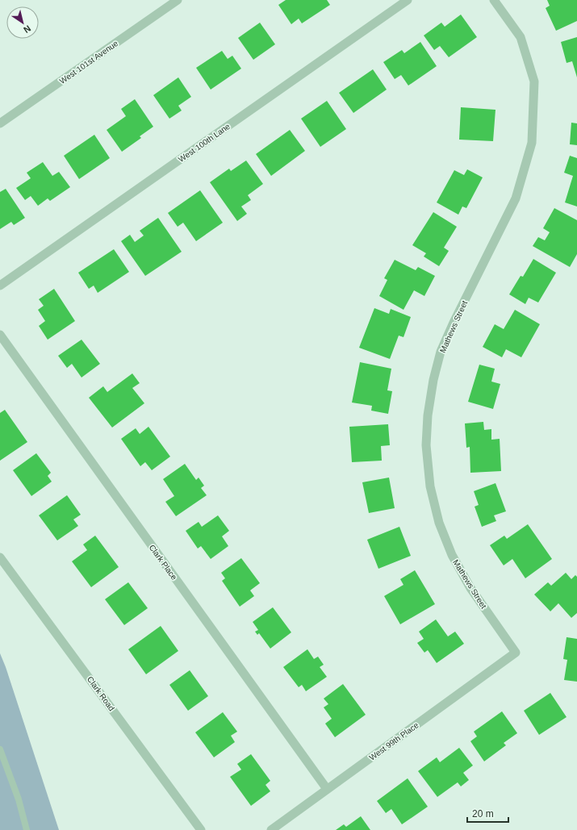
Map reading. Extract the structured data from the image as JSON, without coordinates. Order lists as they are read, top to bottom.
{
  "streets": {
    "street": [
      "West 101st Avenue",
      "West 100th Lane",
      "Mathews Street",
      "Clark Place",
      "Clark Road",
      "West 99th Place"
    ]
  },
  "crossings": [
    ["Mathews Street", "West 99th Place"],
    ["Clark Place", "West 99th Place"]
  ],
  "scale_bar": "20 m",
  "north": "bottom right"
}
